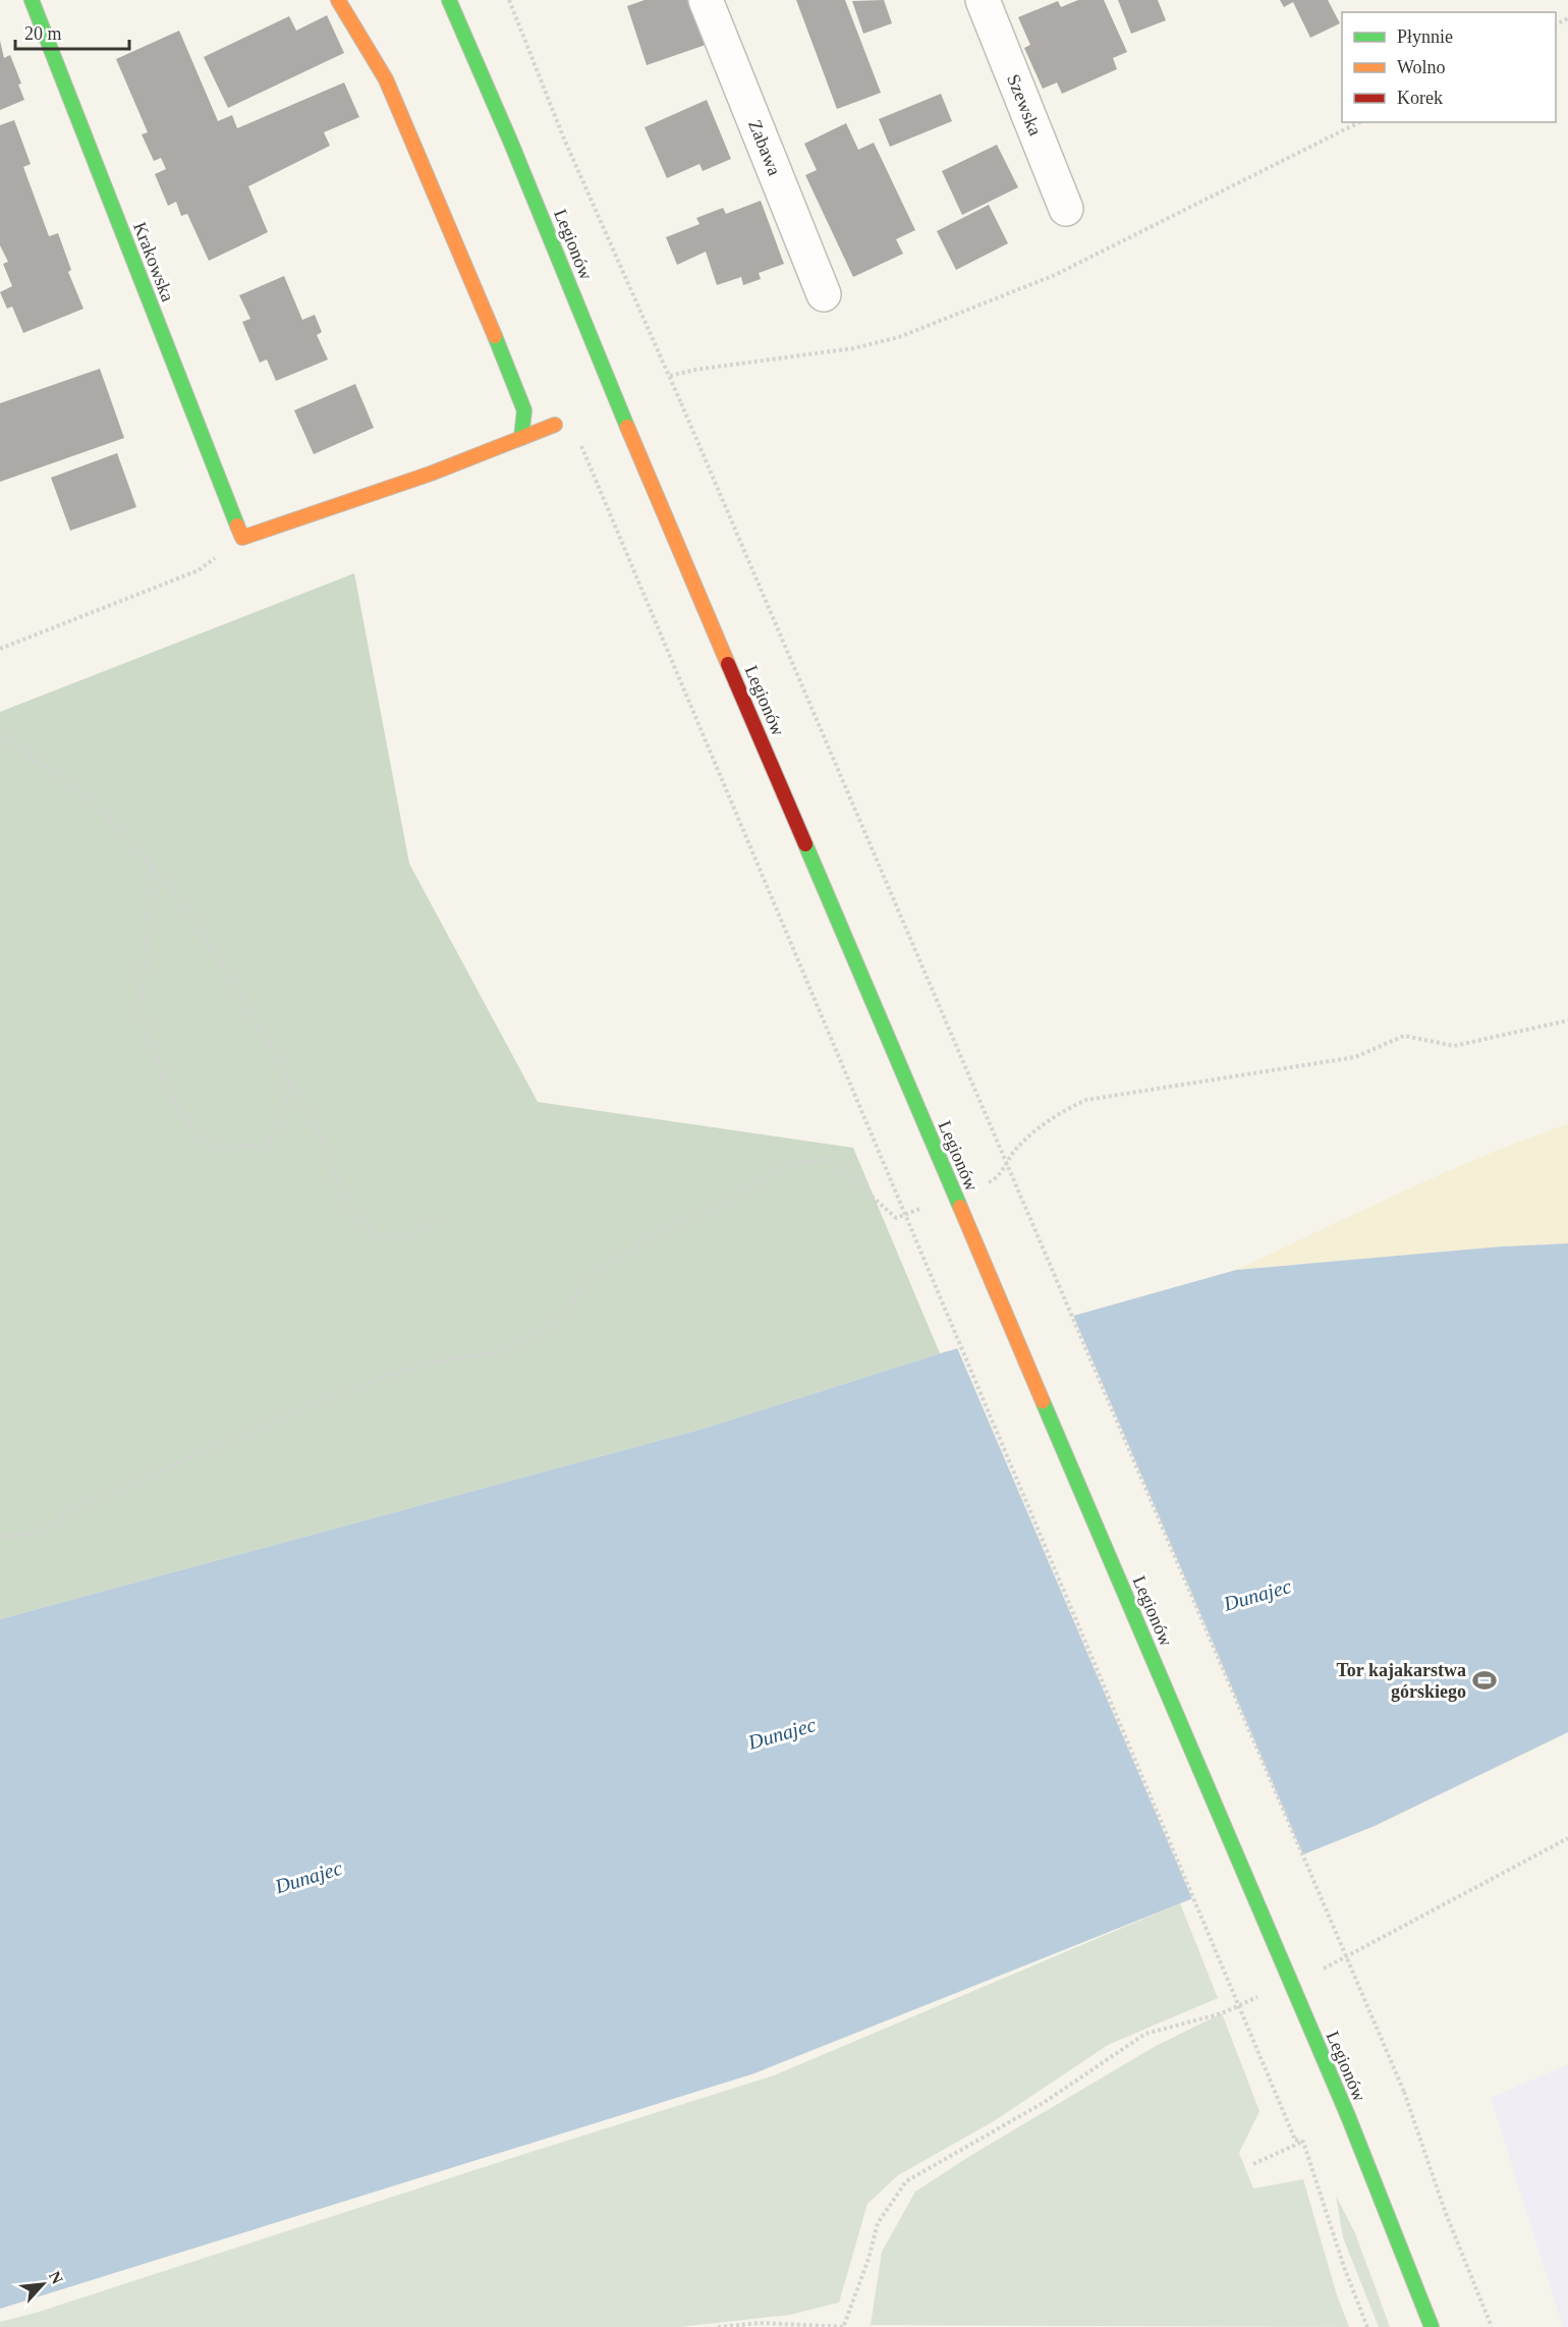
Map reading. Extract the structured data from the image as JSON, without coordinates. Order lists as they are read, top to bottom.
{
  "streets": {
    "main road": ["Legionów", "Krakowska"],
    "street": ["Szewska", "Zabawa"]
  },
  "water": ["Dunajec"],
  "places": {
    "sports": ["Tor kajakarstwa górskiego"]
  },
  "legend": ["Płynnie", "Wolno", "Korek"],
  "scale_bar": "20 m",
  "north": "top right"
}
